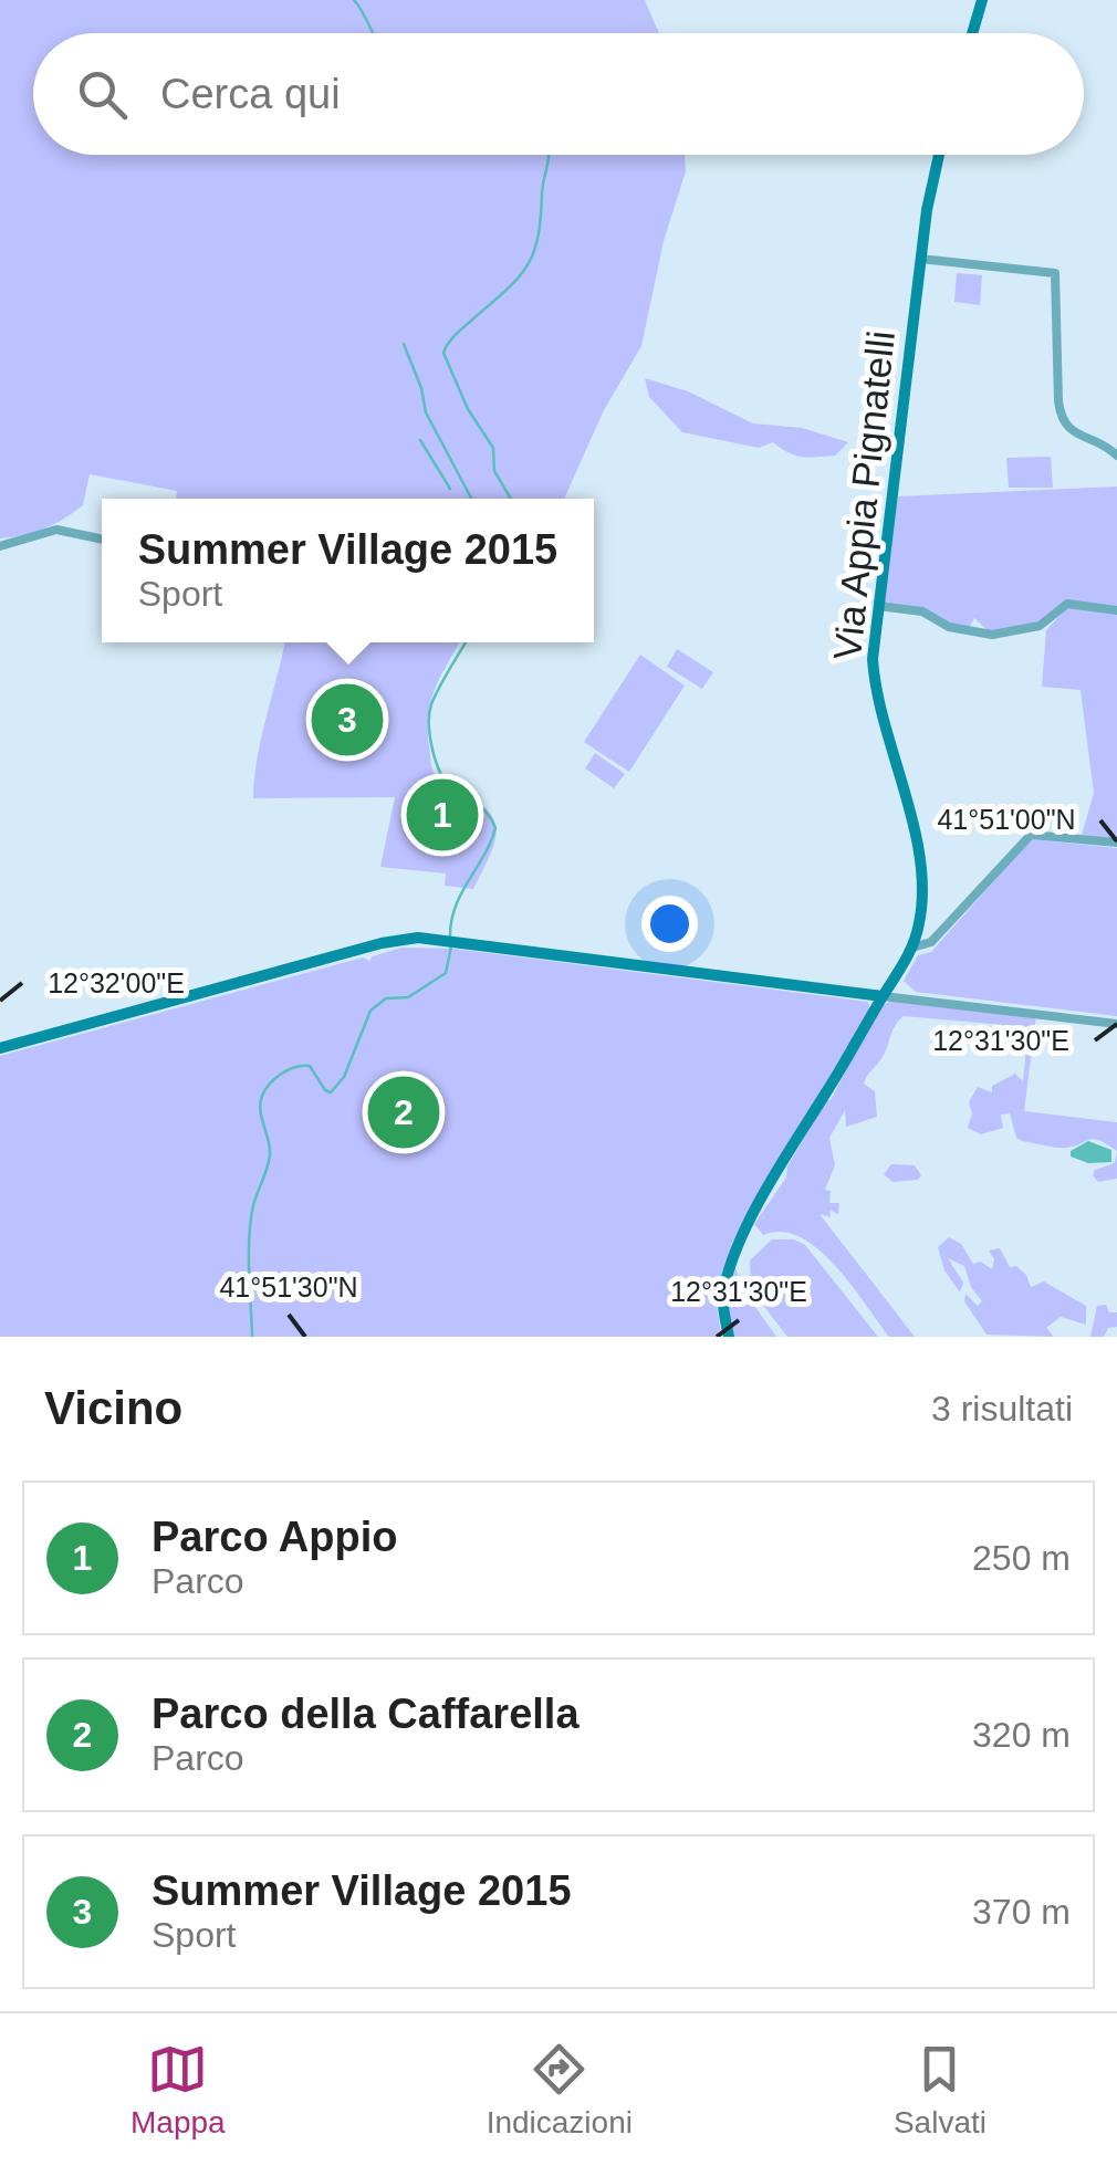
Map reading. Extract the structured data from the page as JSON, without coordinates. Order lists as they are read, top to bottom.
{
  "streets": {
    "main road": ["Via Appia Pignatelli"]
  },
  "page": {
    "search": "Cerca qui",
    "popup": ["Summer Village 2015", "Sport"],
    "pins": ["3", "1", "2"],
    "heading": ["Vicino", "3 risultati"],
    "list": [
      {
        "mark": "1",
        "name": "Parco Appio",
        "note": "Parco",
        "value": "250 m"
      },
      {
        "mark": "2",
        "name": "Parco della Caffarella",
        "note": "Parco",
        "value": "320 m"
      },
      {
        "mark": "3",
        "name": "Summer Village 2015",
        "note": "Sport",
        "value": "370 m"
      }
    ],
    "nav": ["Mappa", "Indicazioni", "Salvati"]
  },
  "coordinates": [
    "41°51'00\"N",
    "12°32'00\"E",
    "12°31'30\"E",
    "41°51'30\"N"
  ]
}
